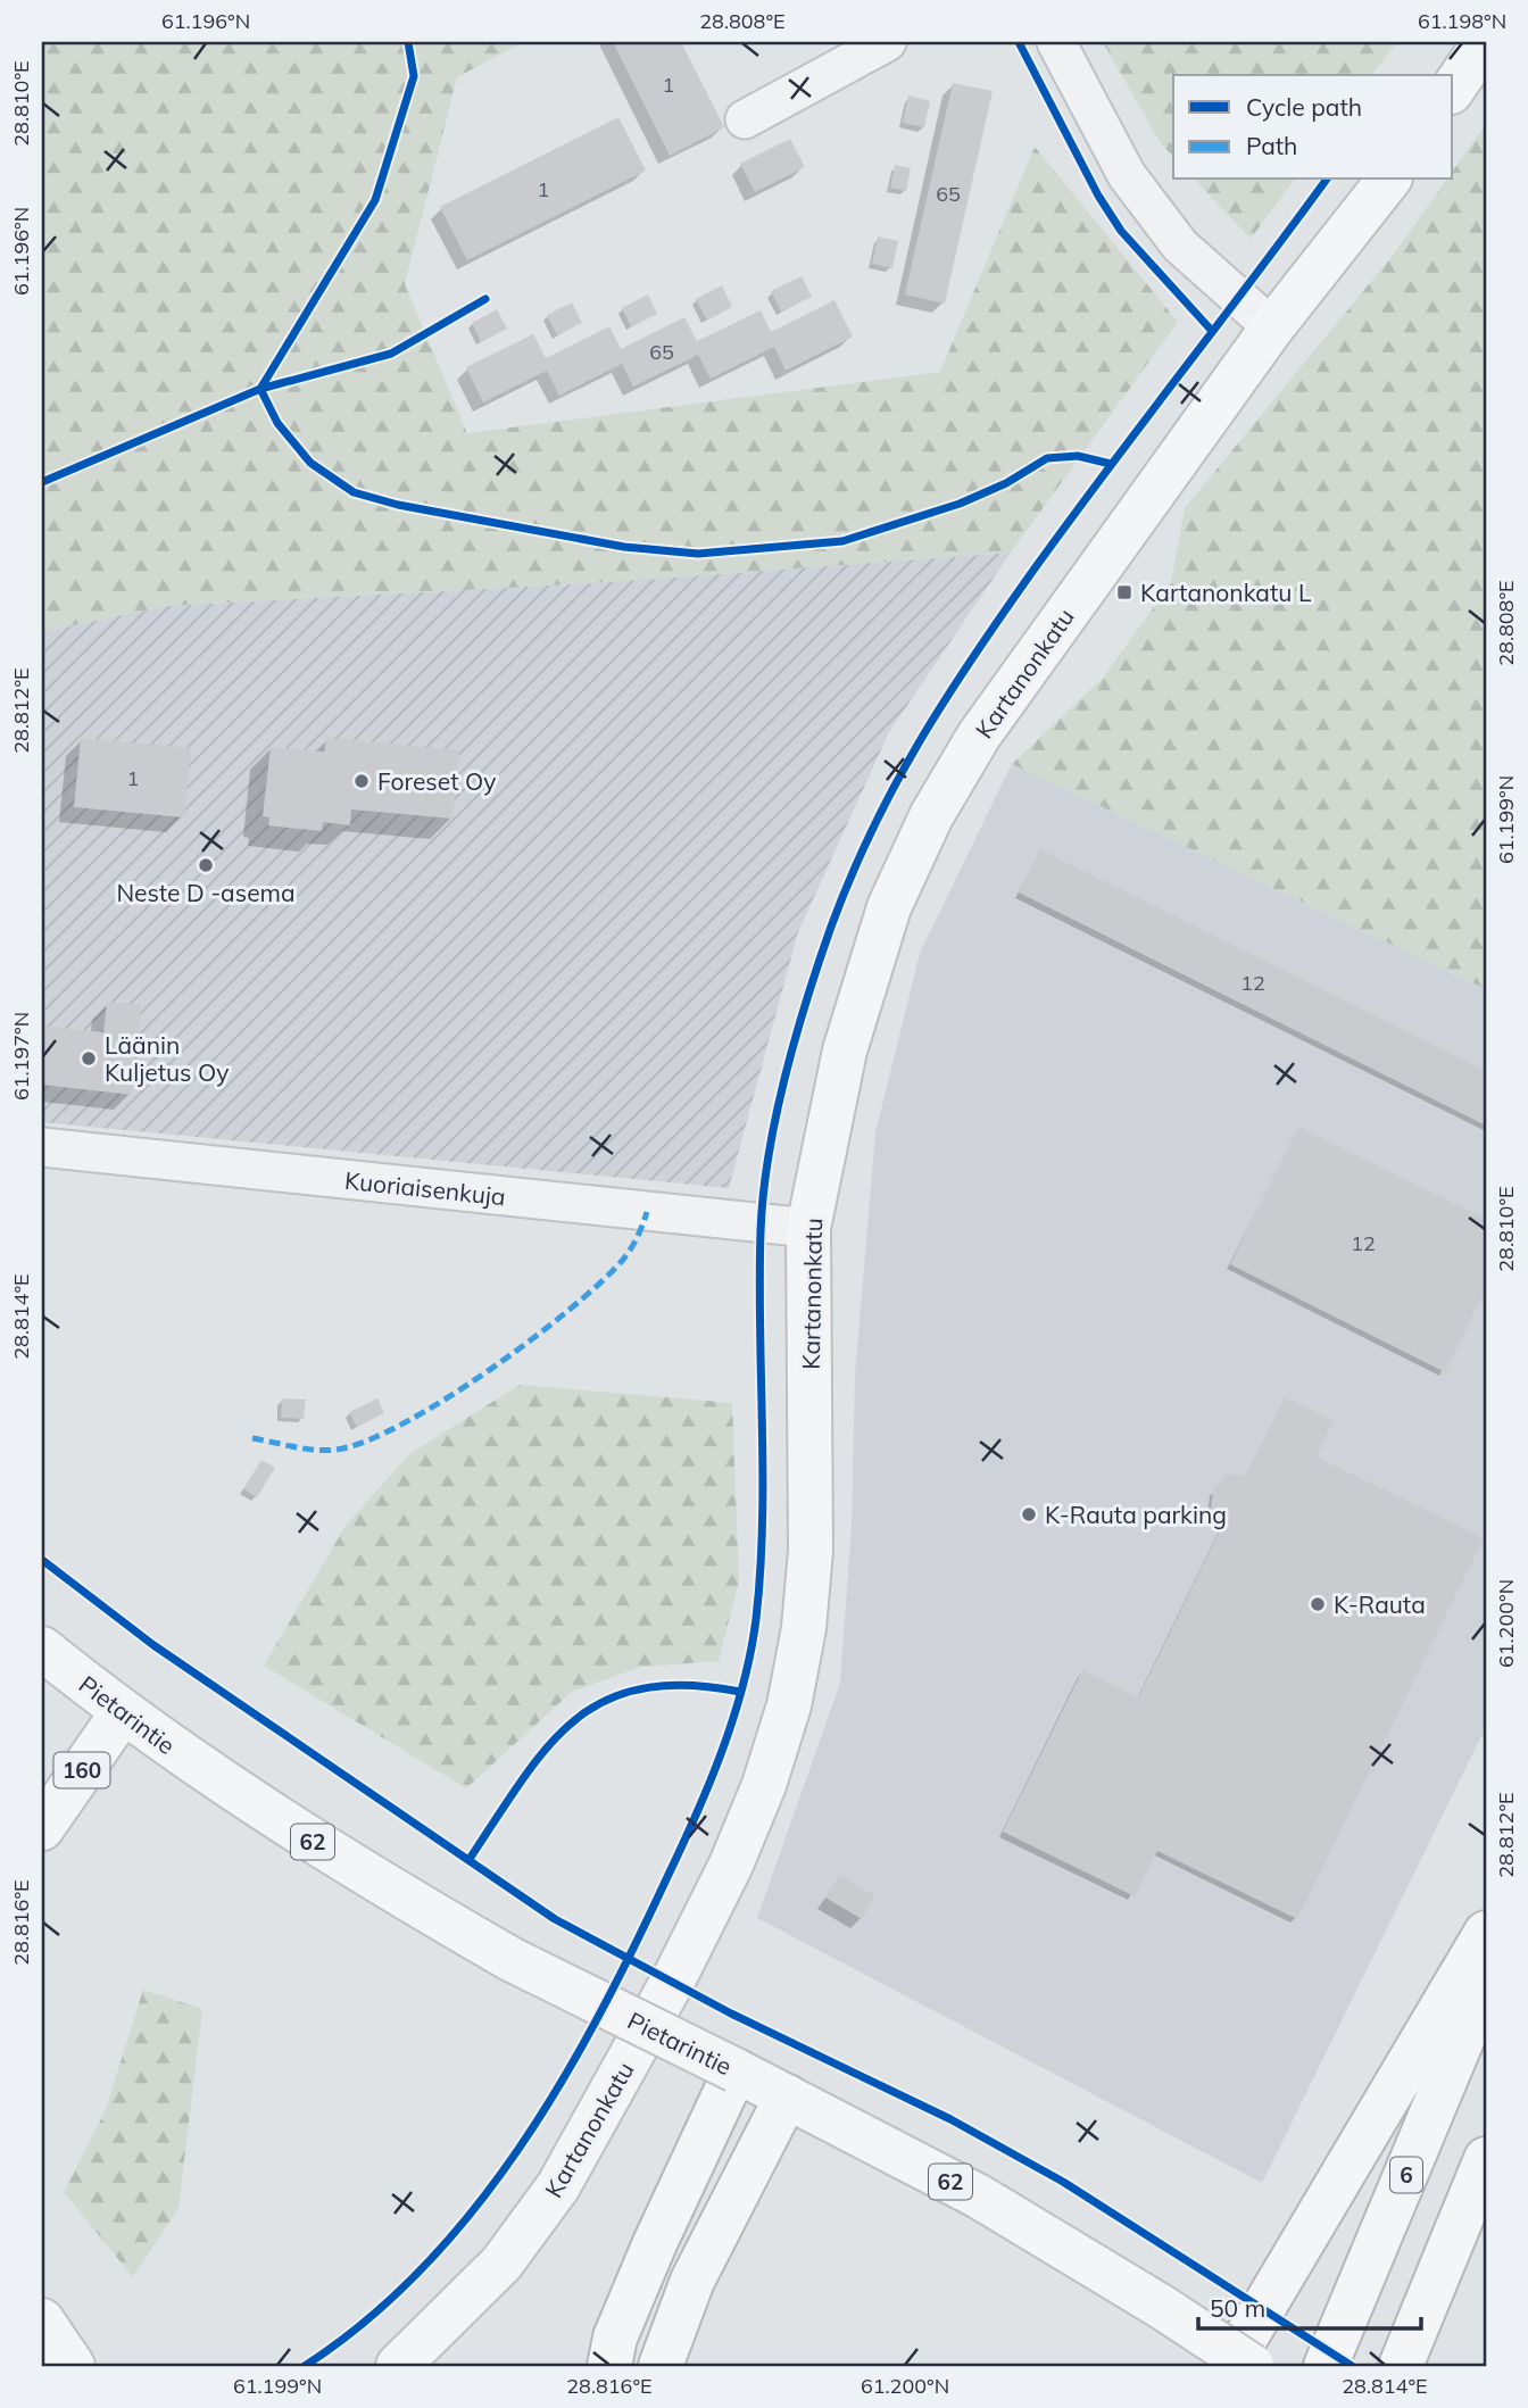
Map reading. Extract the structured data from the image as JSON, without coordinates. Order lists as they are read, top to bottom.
{
  "streets": {
    "main road": [
      "Kartanonkatu",
      "Pietarintie",
      "160",
      "62",
      "6"
    ],
    "street": ["Kuoriaisenkuja"]
  },
  "crossings": [
    ["Kartanonkatu", "Kuoriaisenkuja"],
    ["Pietarintie", "160"]
  ],
  "places": {
    "transit": ["Kartanonkatu L"],
    "other": [
      "Foreset Oy",
      "Neste D -asema",
      "Läänin Kuljetus Oy",
      "K-Rauta parking",
      "K-Rauta"
    ]
  },
  "house_numbers": [
    "1",
    "1",
    "65",
    "65",
    "1",
    "12",
    "12"
  ],
  "legend": ["Cycle path", "Path"],
  "scale_bar": "50 m",
  "coordinates": [
    "61.196°N",
    "28.808°E",
    "61.198°N",
    "28.810°E",
    "28.812°E",
    "61.199°N",
    "61.197°N",
    "28.814°E",
    "61.200°N",
    "28.816°E"
  ]
}
